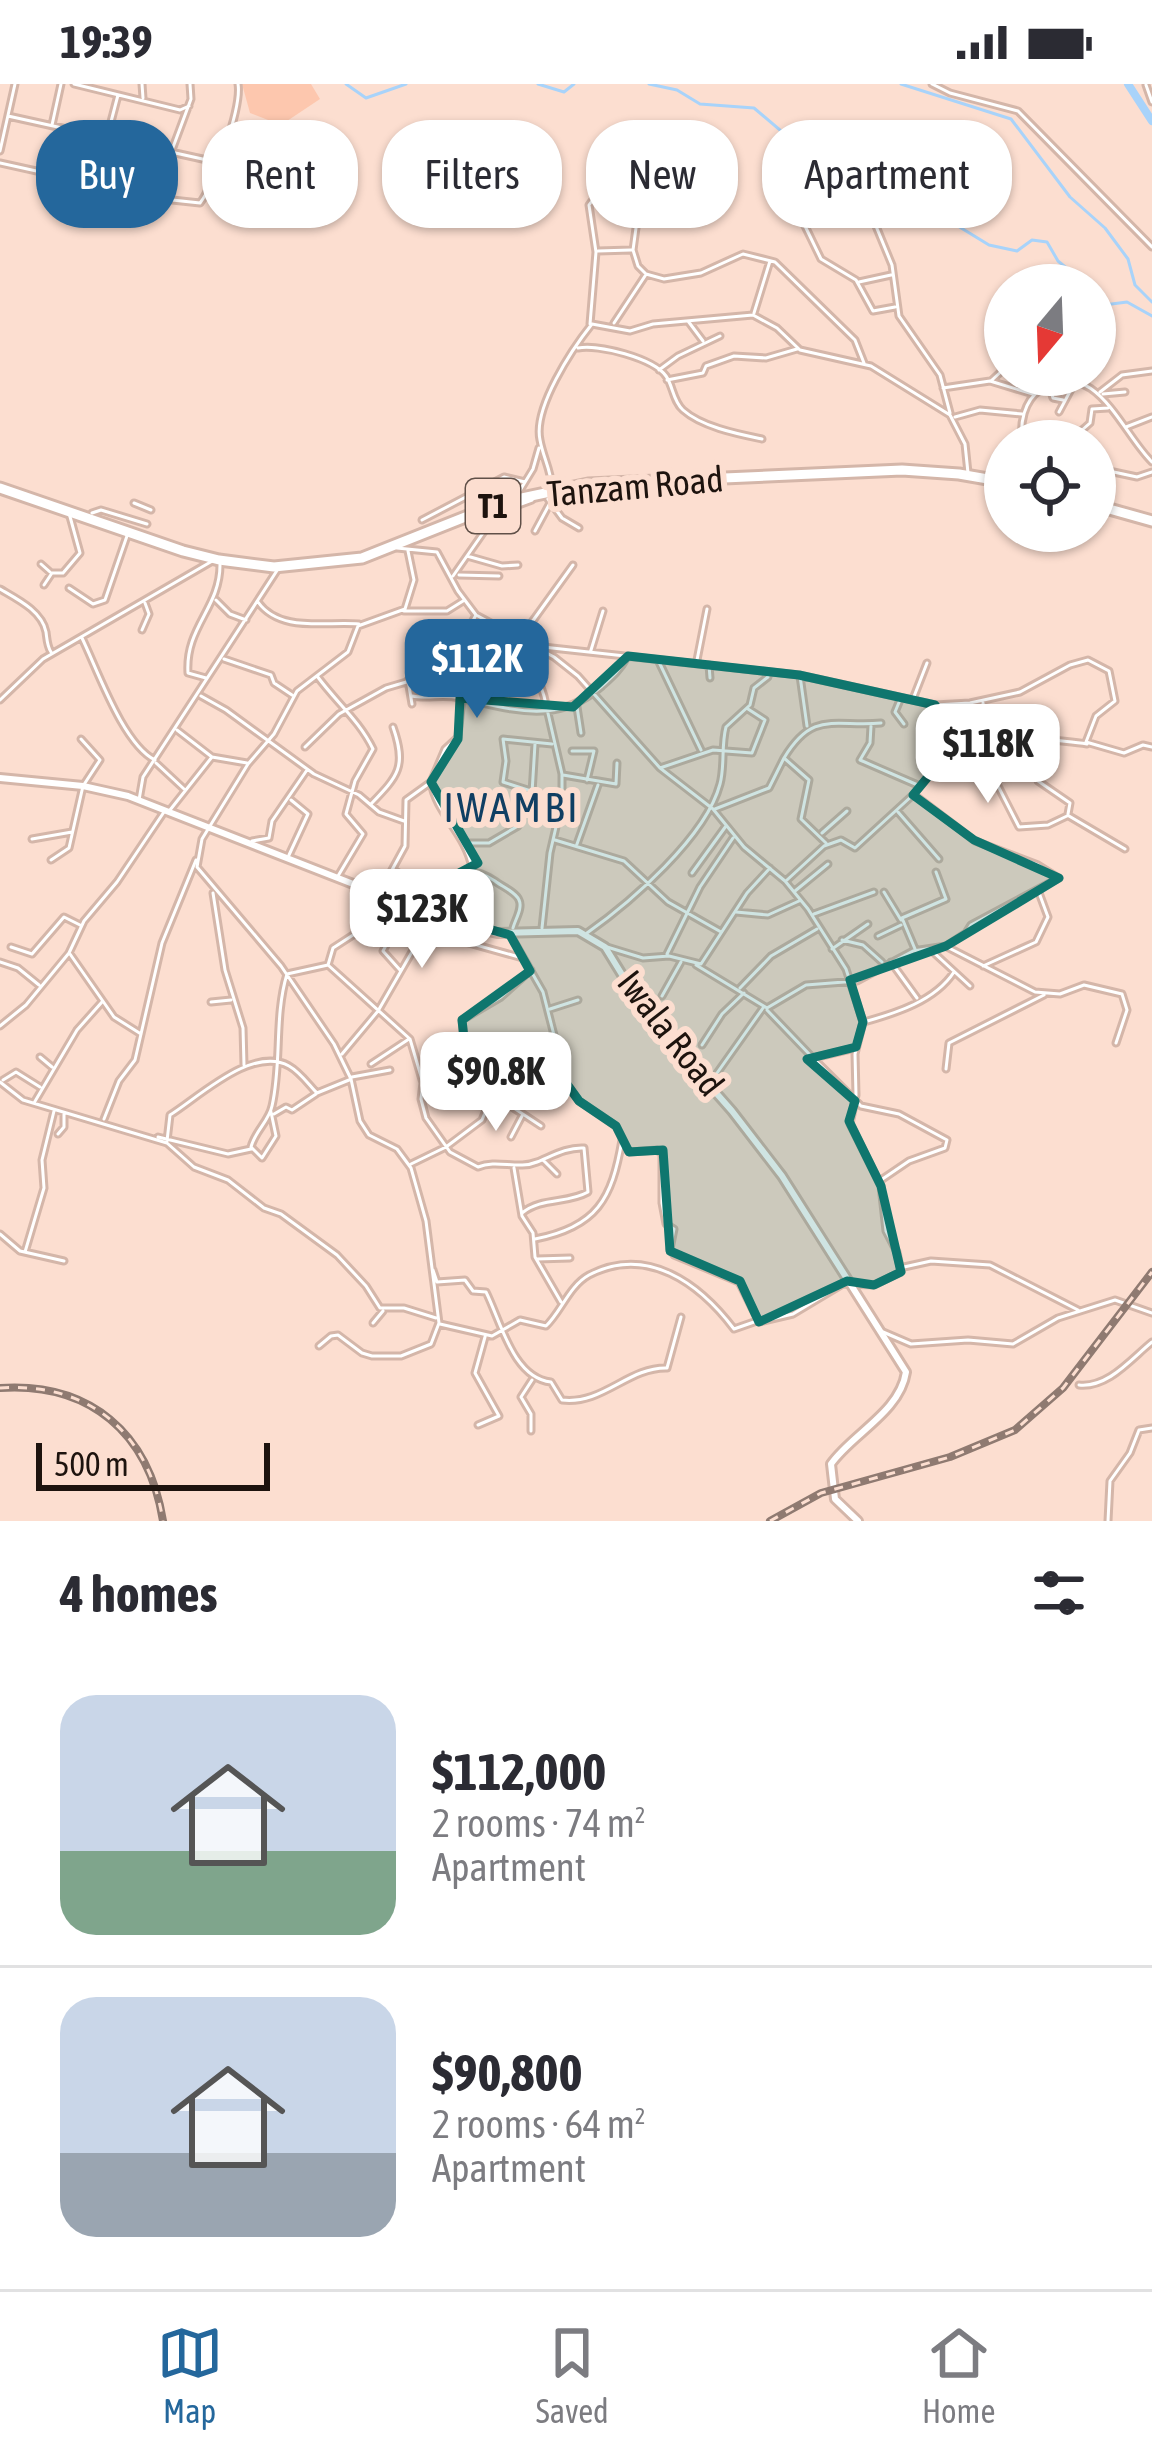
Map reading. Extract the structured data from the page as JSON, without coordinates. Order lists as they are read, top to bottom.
{
  "streets": {
    "highway": ["Tanzam Road", "T1"],
    "street": ["Iwala Road"]
  },
  "districts": ["IWAMBI"],
  "scale_bar": "500 m",
  "north": "bottom",
  "page": {
    "status": "19:39",
    "chip": [
      "Buy",
      "Rent",
      "Filters",
      "New",
      "Apartment"
    ],
    "price": [
      "$112K",
      "$118K",
      "$123K",
      "$90.8K"
    ],
    "scale": "500 m",
    "heading": "4 homes",
    "list": [
      {
        "name": "$112,000",
        "note": "2 rooms · 74 m² · Apartment"
      },
      {
        "name": "$90,800",
        "note": "2 rooms · 64 m² · Apartment"
      }
    ],
    "tabs": ["Map", "Saved", "Home"]
  }
}
